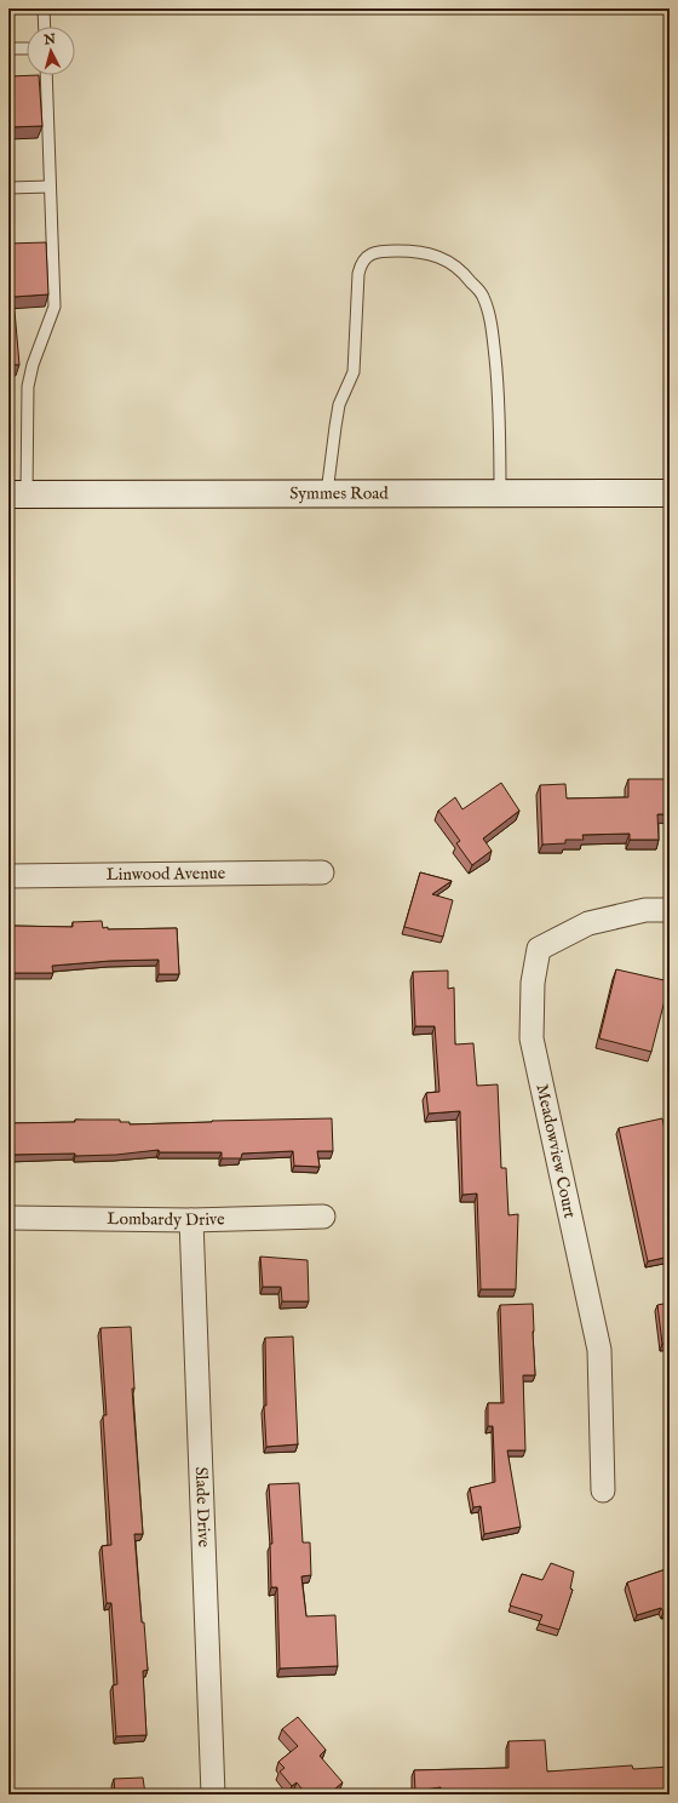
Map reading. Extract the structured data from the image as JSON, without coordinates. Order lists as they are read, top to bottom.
{
  "streets": {
    "main road": ["Symmes Road"],
    "street": [
      "Linwood Avenue",
      "Meadowview Court",
      "Lombardy Drive",
      "Slade Drive"
    ]
  },
  "crossings": [
    ["Lombardy Drive", "Slade Drive"]
  ],
  "north": "top"
}
